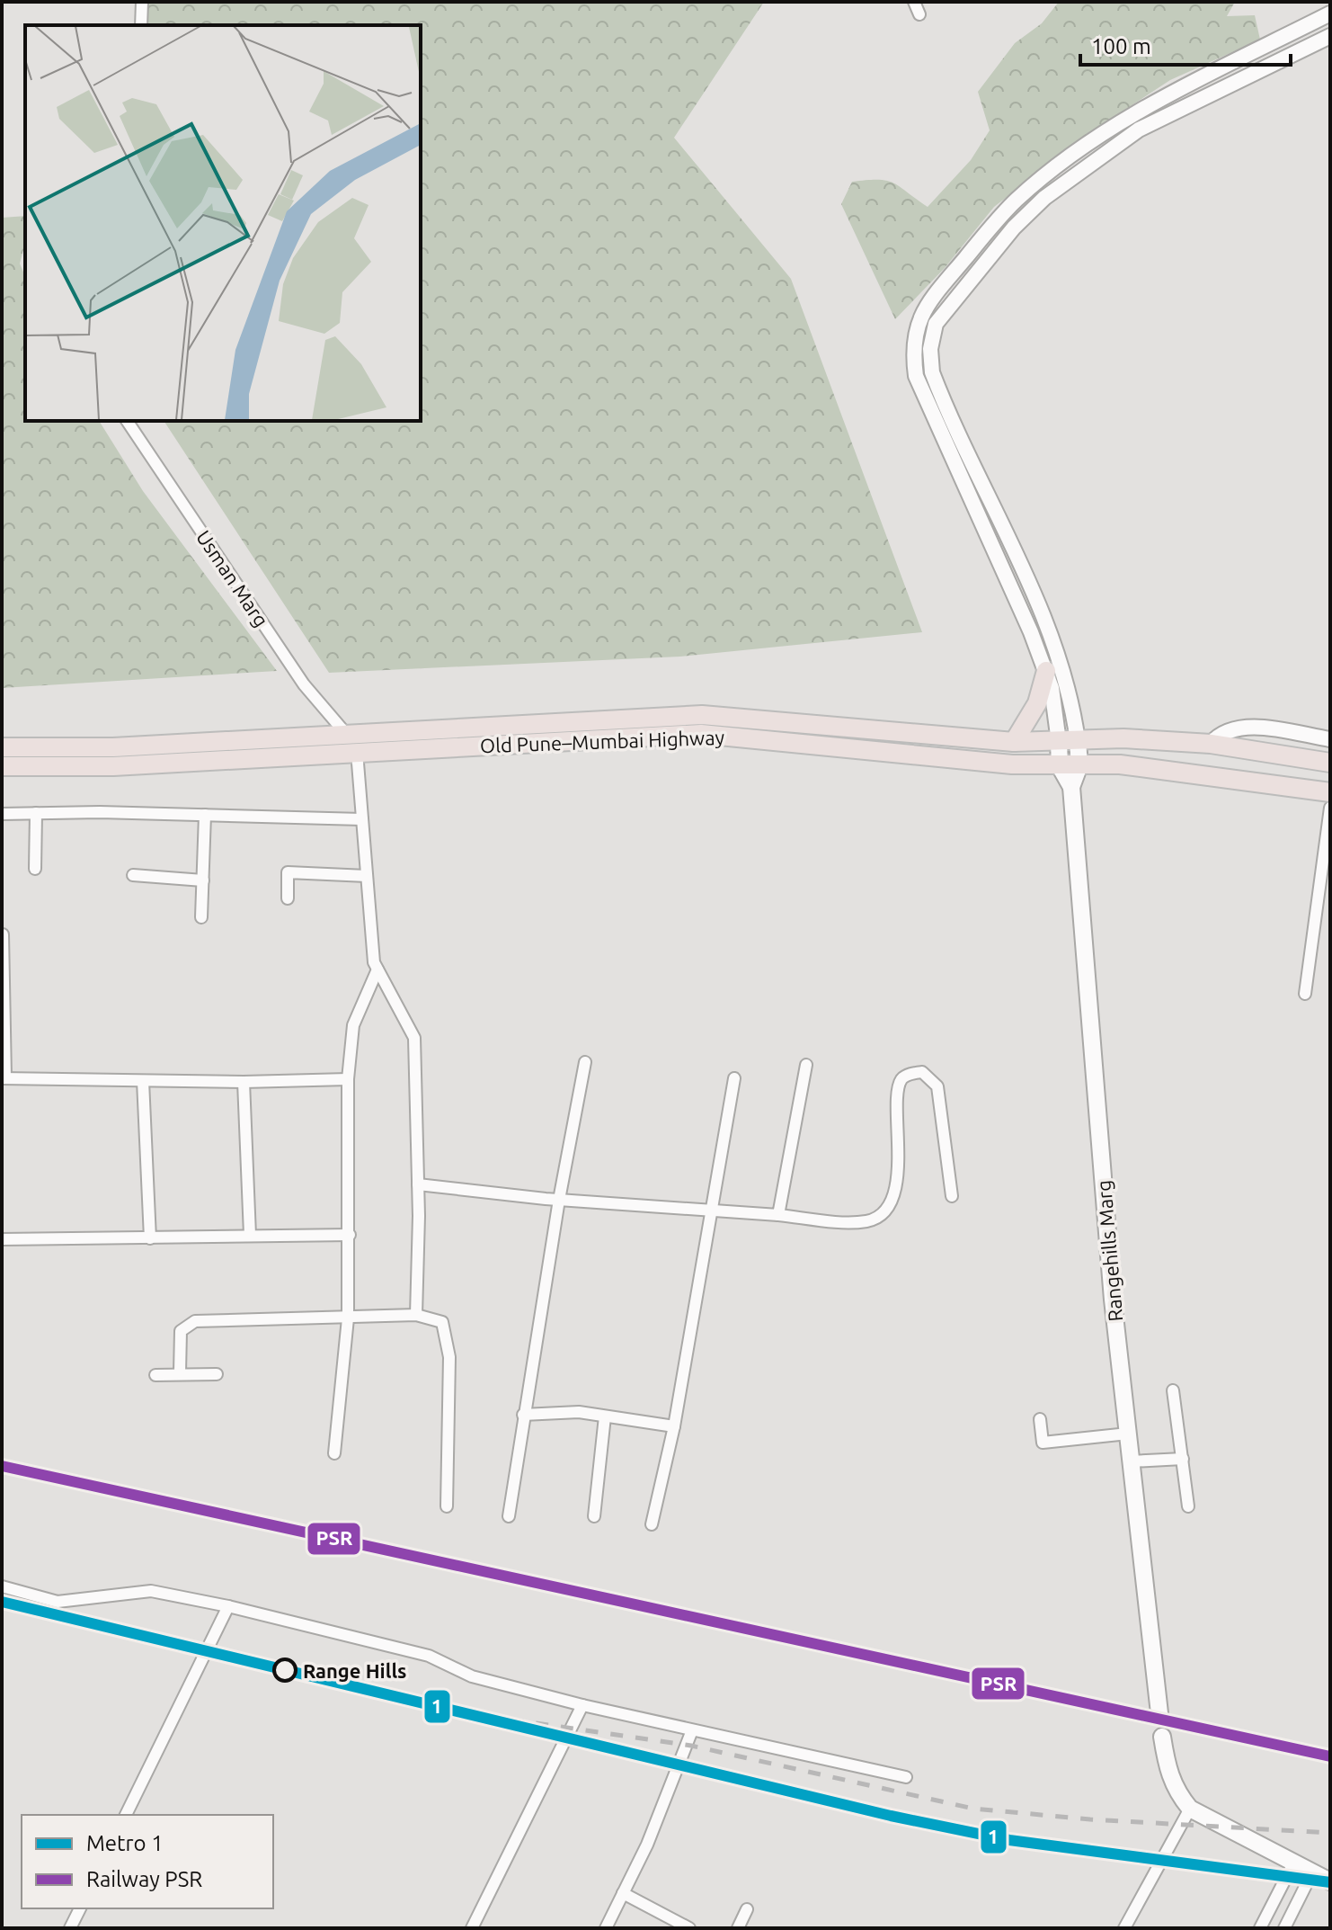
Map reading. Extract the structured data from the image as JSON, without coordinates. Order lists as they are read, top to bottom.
{
  "streets": {
    "highway": ["Old Pune–Mumbai Highway"],
    "main road": ["Rangehills Marg"],
    "street": ["Usman Marg"]
  },
  "crossings": [
    ["Usman Marg", "Old Pune–Mumbai Highway"]
  ],
  "places": ["Range Hills"],
  "lines": ["rail line PSR", "metro line 1"],
  "legend": ["Metro 1", "Railway PSR"],
  "scale_bar": "100 m"
}
